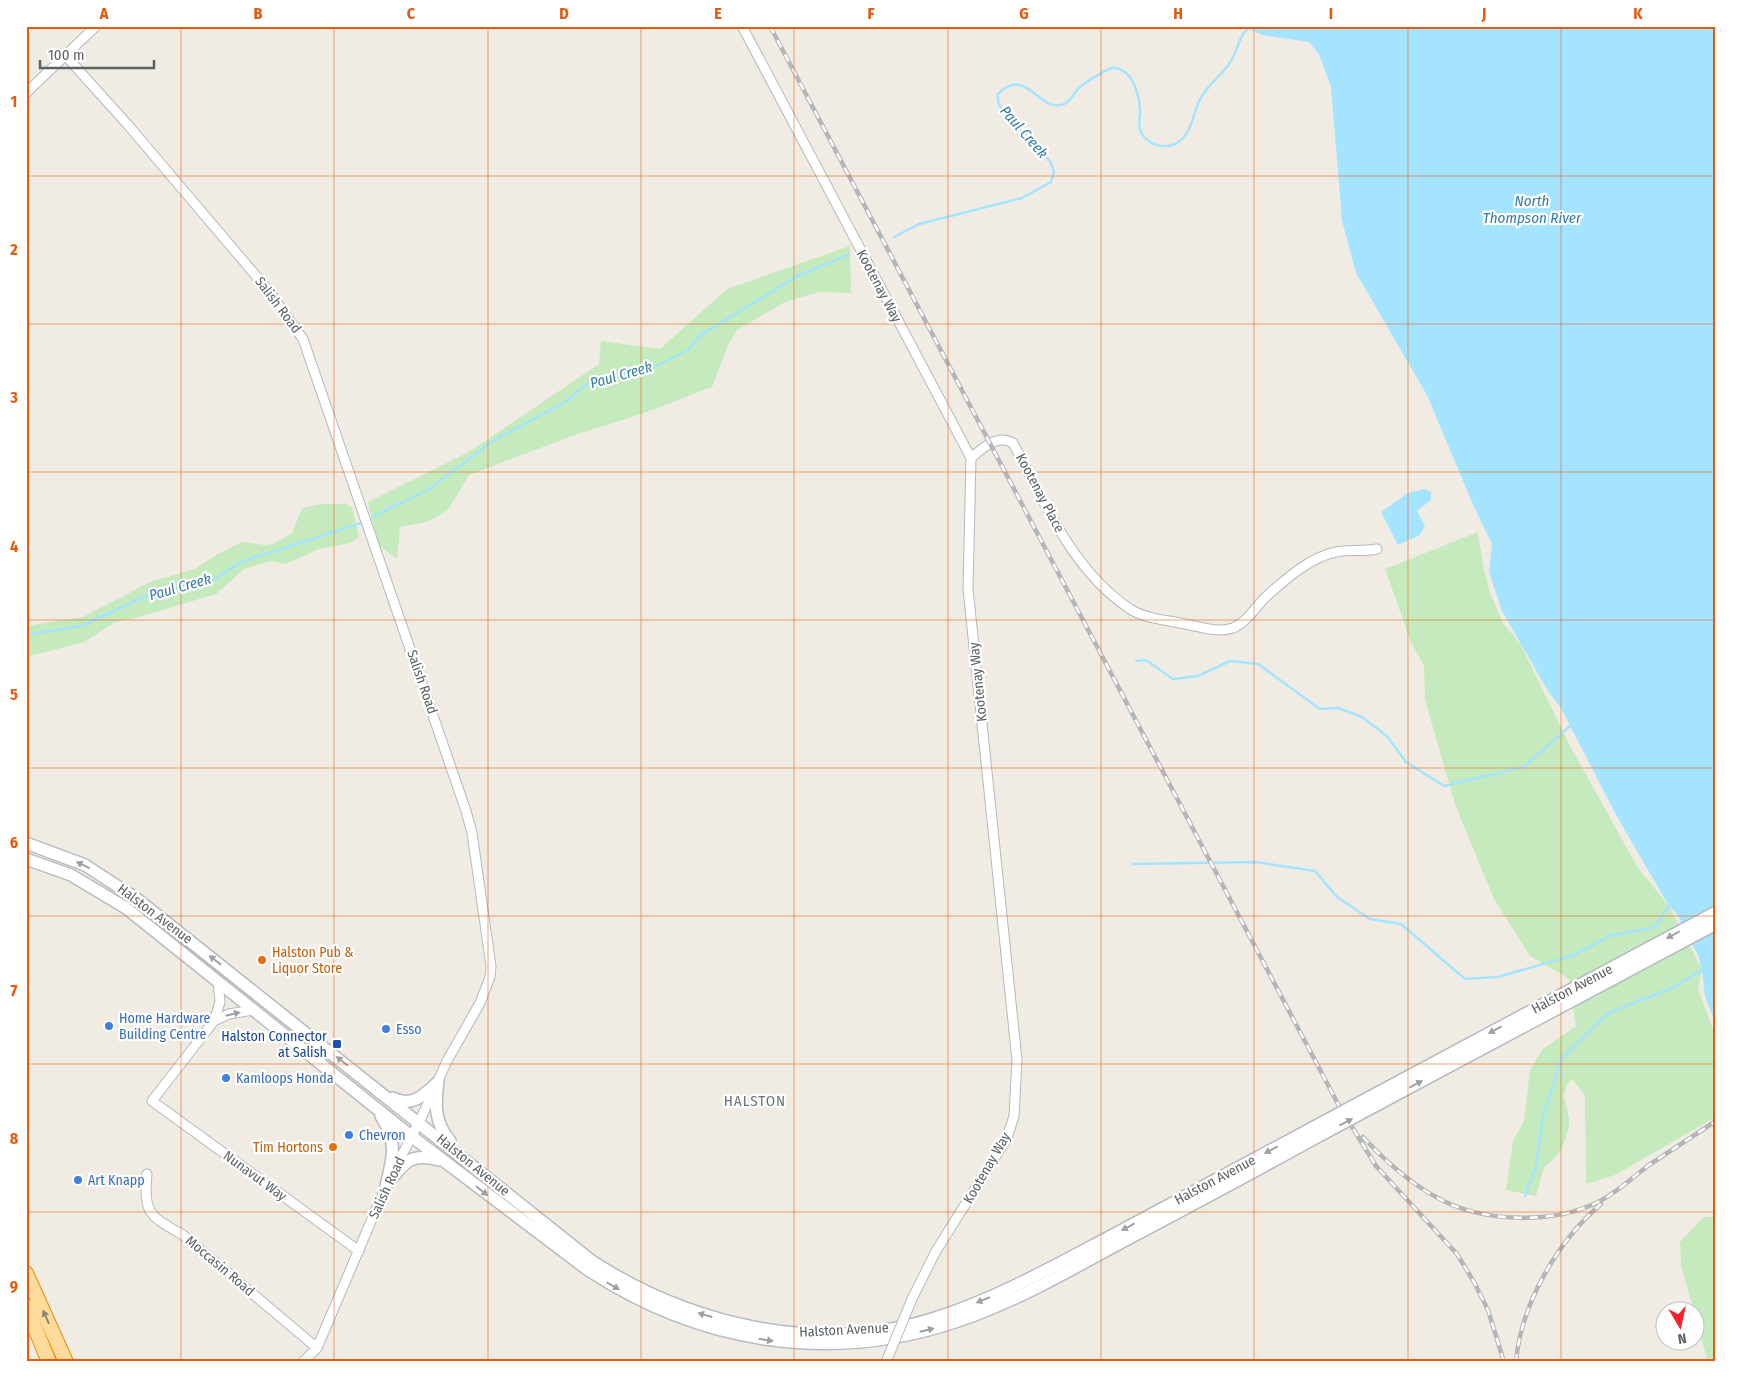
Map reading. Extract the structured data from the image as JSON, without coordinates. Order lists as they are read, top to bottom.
{
  "streets": {
    "main road": ["Halston Avenue"],
    "street": [
      "Kootenay Way",
      "Salish Road",
      "Kootenay Place",
      "Nunavut Way",
      "Moccasin Road"
    ]
  },
  "crossings": [
    ["Kootenay Way", "Kootenay Place"],
    ["Salish Road", "Halston Avenue"],
    ["Salish Road", "Nunavut Way"],
    ["Salish Road", "Moccasin Road"]
  ],
  "districts": ["HALSTON"],
  "water": ["Paul Creek", "North Thompson River"],
  "places": {
    "other": [
      "Halston Pub & Liquor Store",
      "Home Hardware Building Centre",
      "Esso",
      "Kamloops Honda",
      "Chevron",
      "Tim Hortons",
      "Art Knapp"
    ],
    "transit": ["Halston Connector at Salish"]
  },
  "scale_bar": "100 m",
  "north": "bottom",
  "grid": {
    "columns": [
      "A",
      "B",
      "C",
      "D",
      "E",
      "F",
      "G",
      "H",
      "I",
      "J",
      "K"
    ],
    "rows": [
      "1",
      "2",
      "3",
      "4",
      "5",
      "6",
      "7",
      "8",
      "9"
    ]
  }
}
